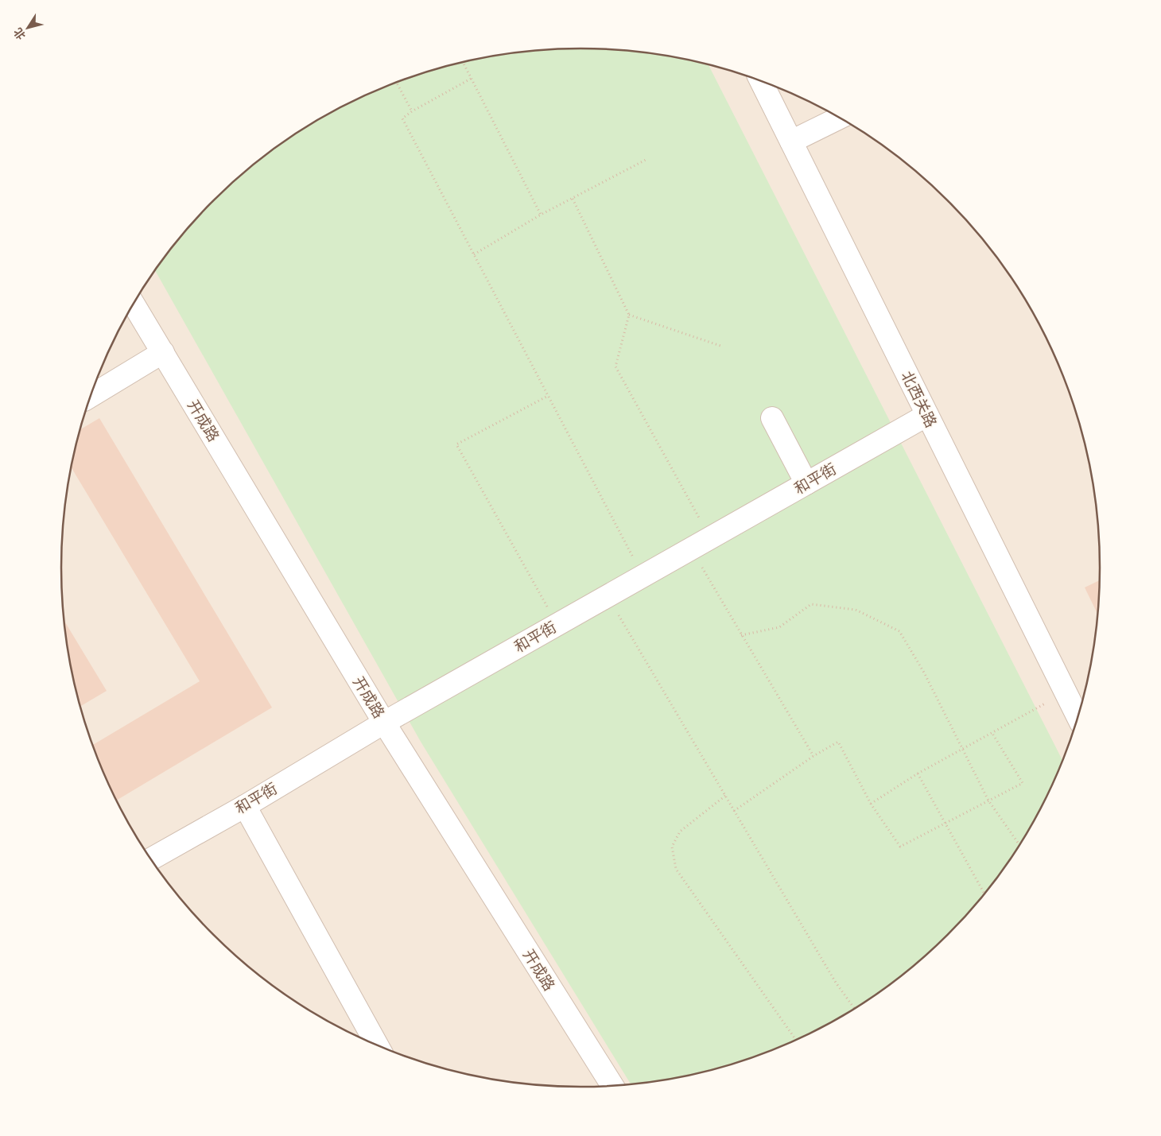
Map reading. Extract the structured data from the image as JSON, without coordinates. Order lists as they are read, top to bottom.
{
  "streets": {
    "street": ["北西关路", "开成路", "和平街"]
  },
  "crossings": [
    ["北西关路", "和平街"],
    ["开成路", "和平街"]
  ],
  "north": "bottom left"
}
